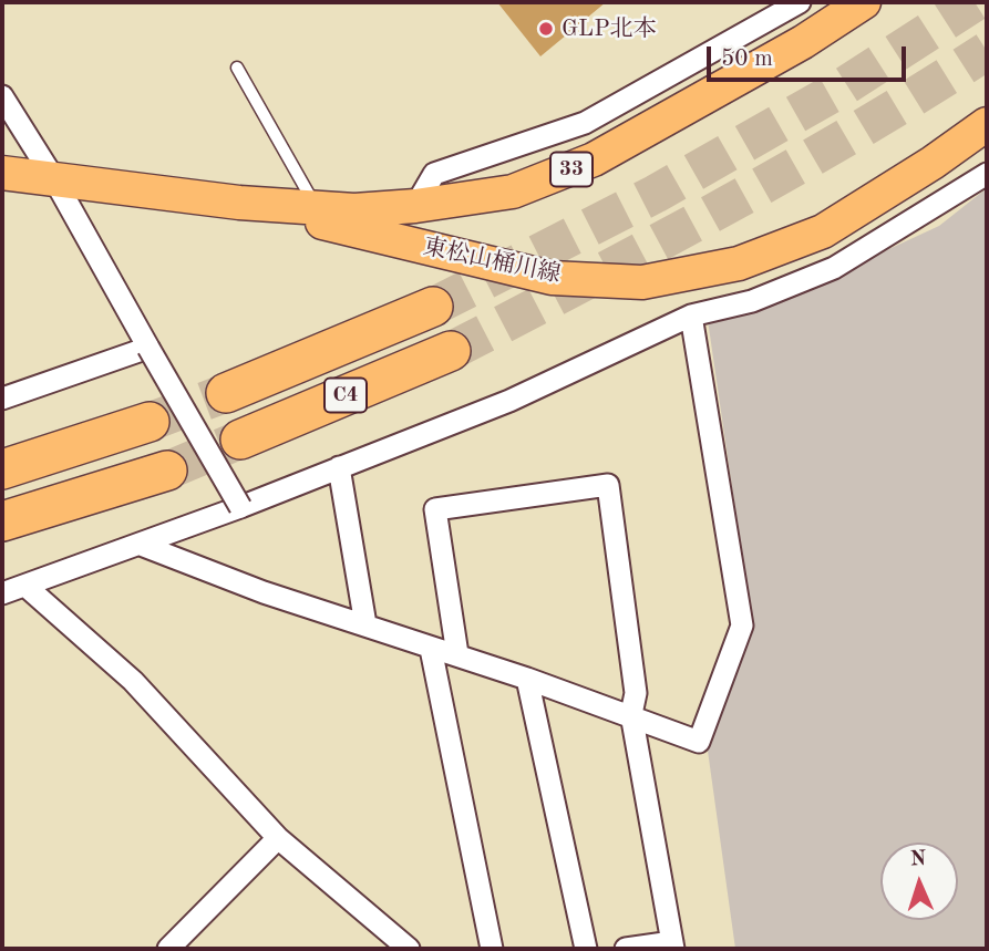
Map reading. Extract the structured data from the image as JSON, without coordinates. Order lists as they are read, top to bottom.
{
  "streets": {
    "highway": ["C4"],
    "main road": ["33", "東松山桶川線"]
  },
  "places": ["GLP北本"],
  "scale_bar": "50 m",
  "north": "top"
}
